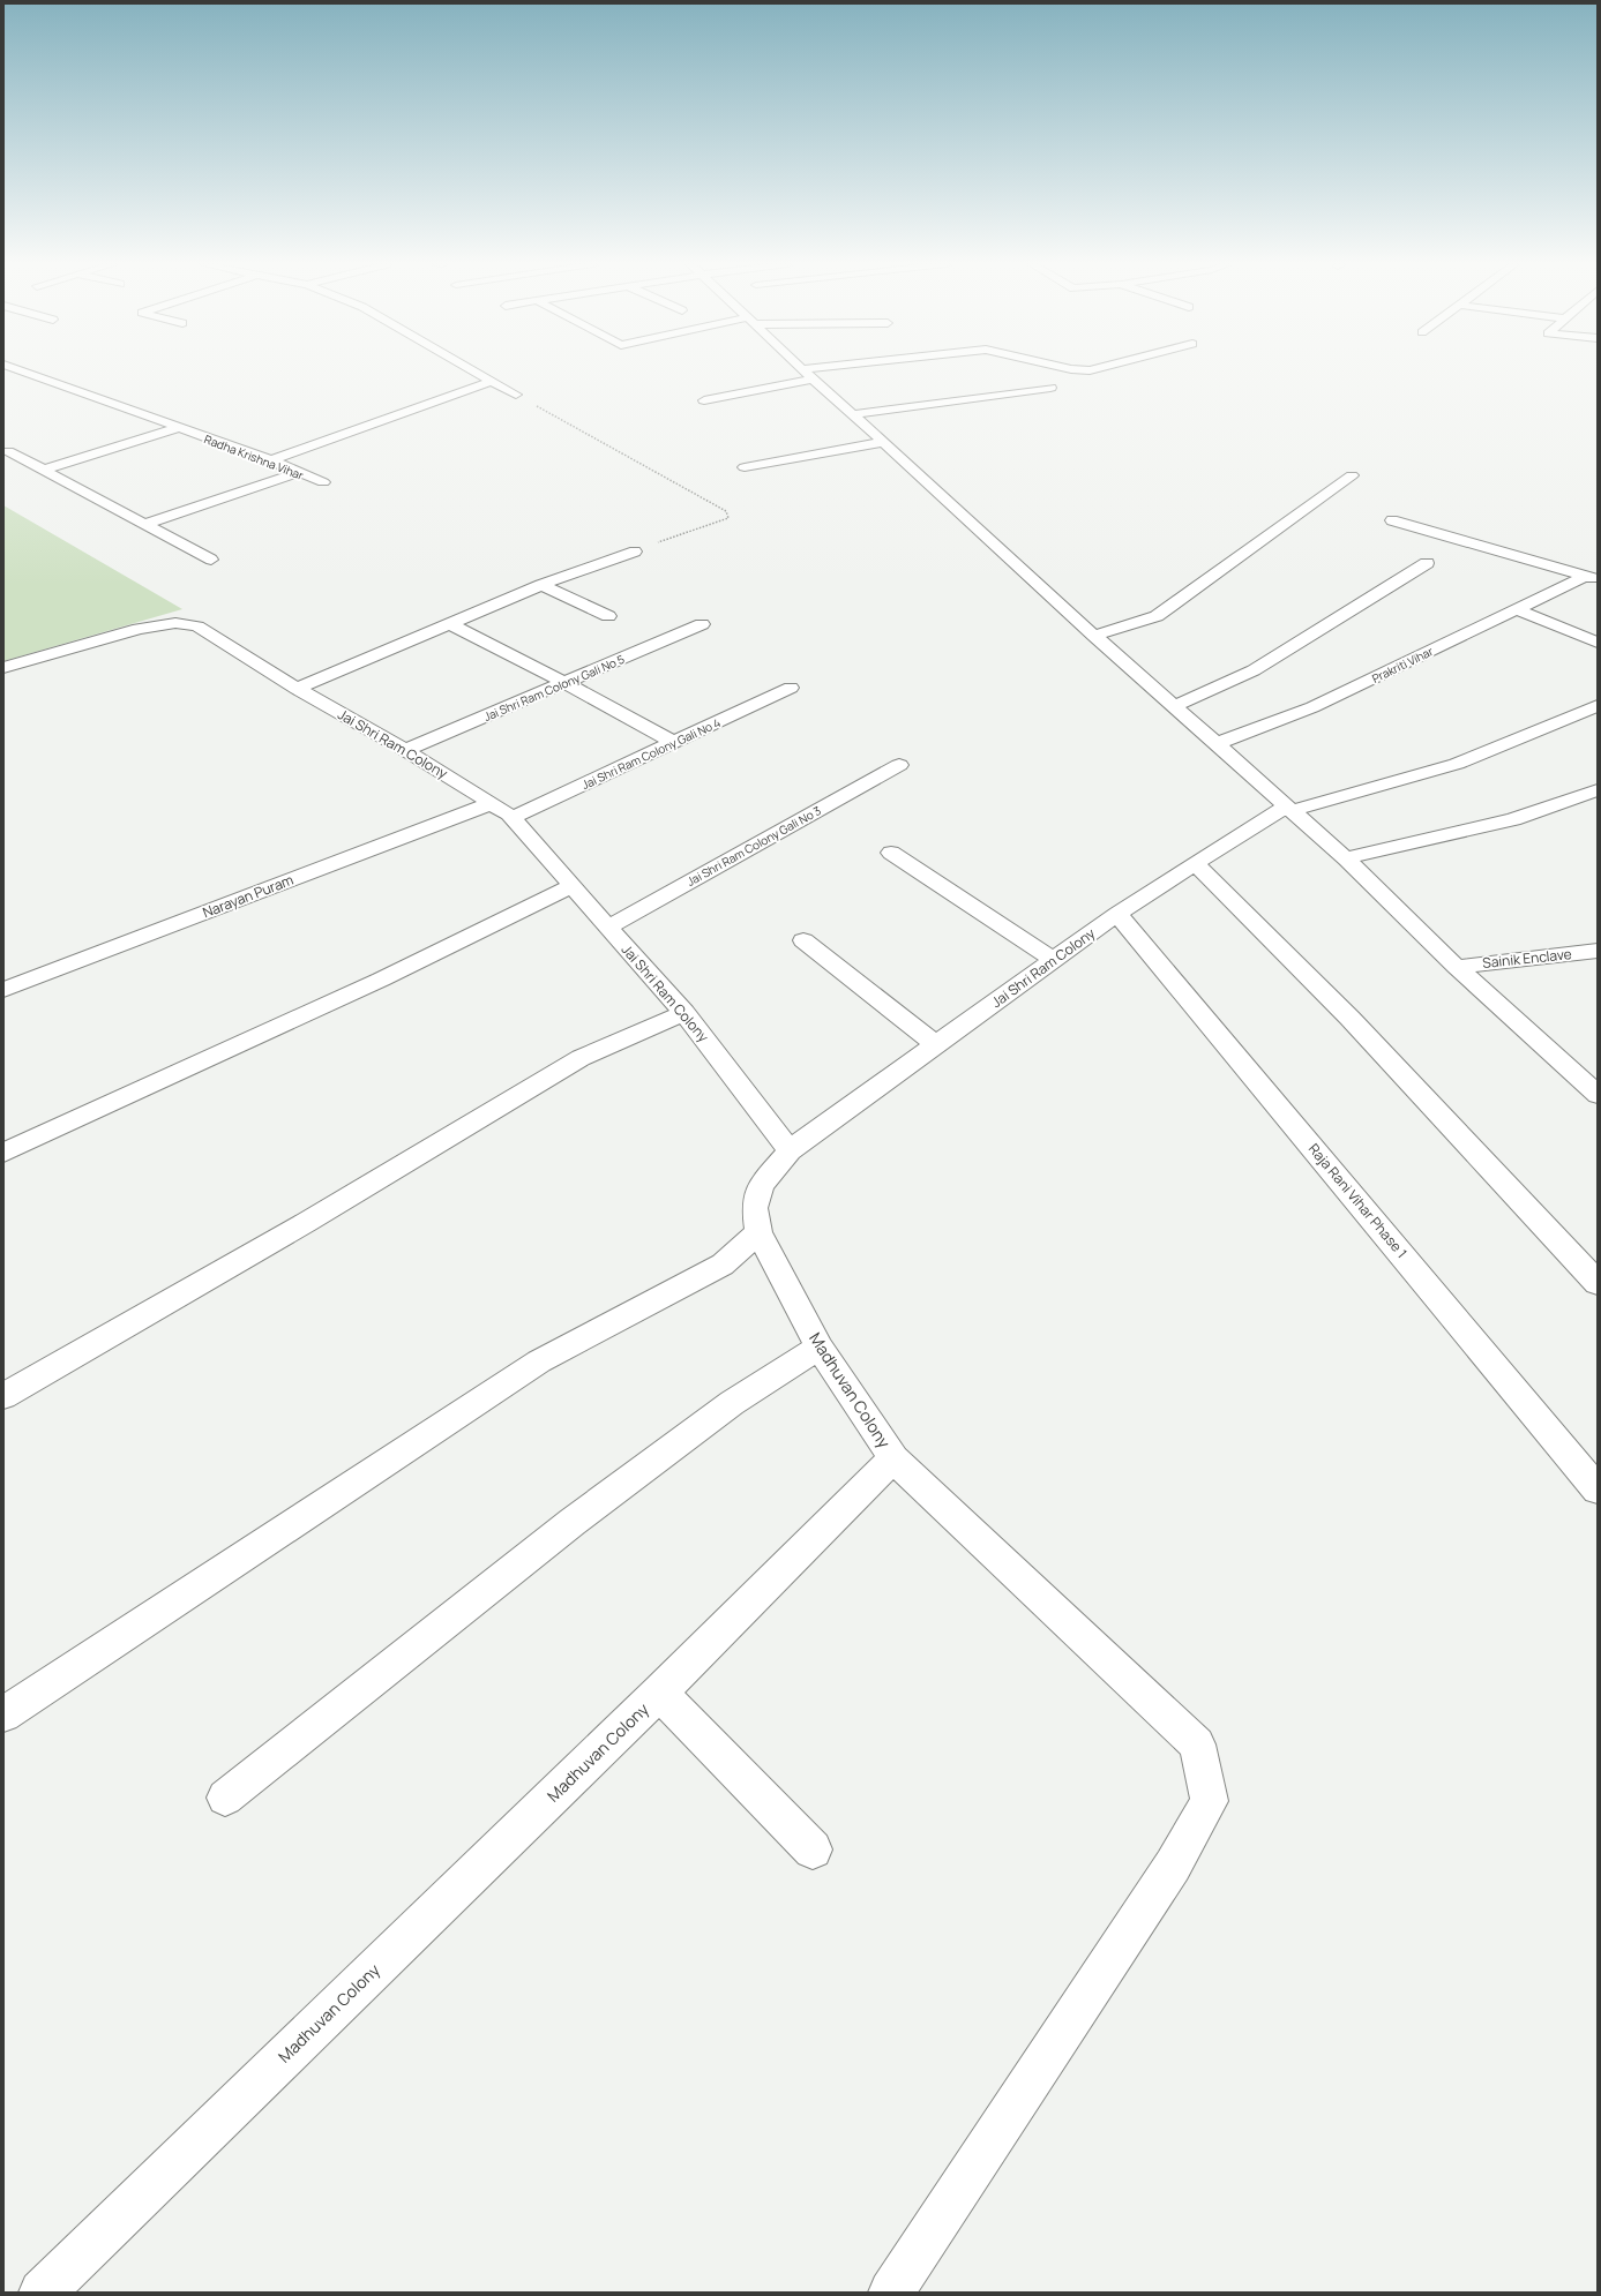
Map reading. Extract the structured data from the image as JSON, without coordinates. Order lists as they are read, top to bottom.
{
  "streets": {
    "street": [
      "Radha Krishna Vihar",
      "Prakriti Vihar",
      "Jai Shri Ram Colony Gali No 5",
      "Jai Shri Ram Colony",
      "Jai Shri Ram Colony Gali No 4",
      "Jai Shri Ram Colony Gali No 3",
      "Narayan Puram",
      "Sainik Enclave",
      "Raja Rani Vihar Phase 1",
      "Madhuvan Colony"
    ]
  },
  "crossings": [
    ["Jai Shri Ram Colony Gali No 5", "Jai Shri Ram Colony"],
    ["Jai Shri Ram Colony", "Jai Shri Ram Colony Gali No 4"],
    ["Jai Shri Ram Colony", "Jai Shri Ram Colony Gali No 3"],
    ["Jai Shri Ram Colony", "Narayan Puram"],
    ["Jai Shri Ram Colony", "Raja Rani Vihar Phase 1"],
    ["Jai Shri Ram Colony", "Madhuvan Colony"]
  ]
}
